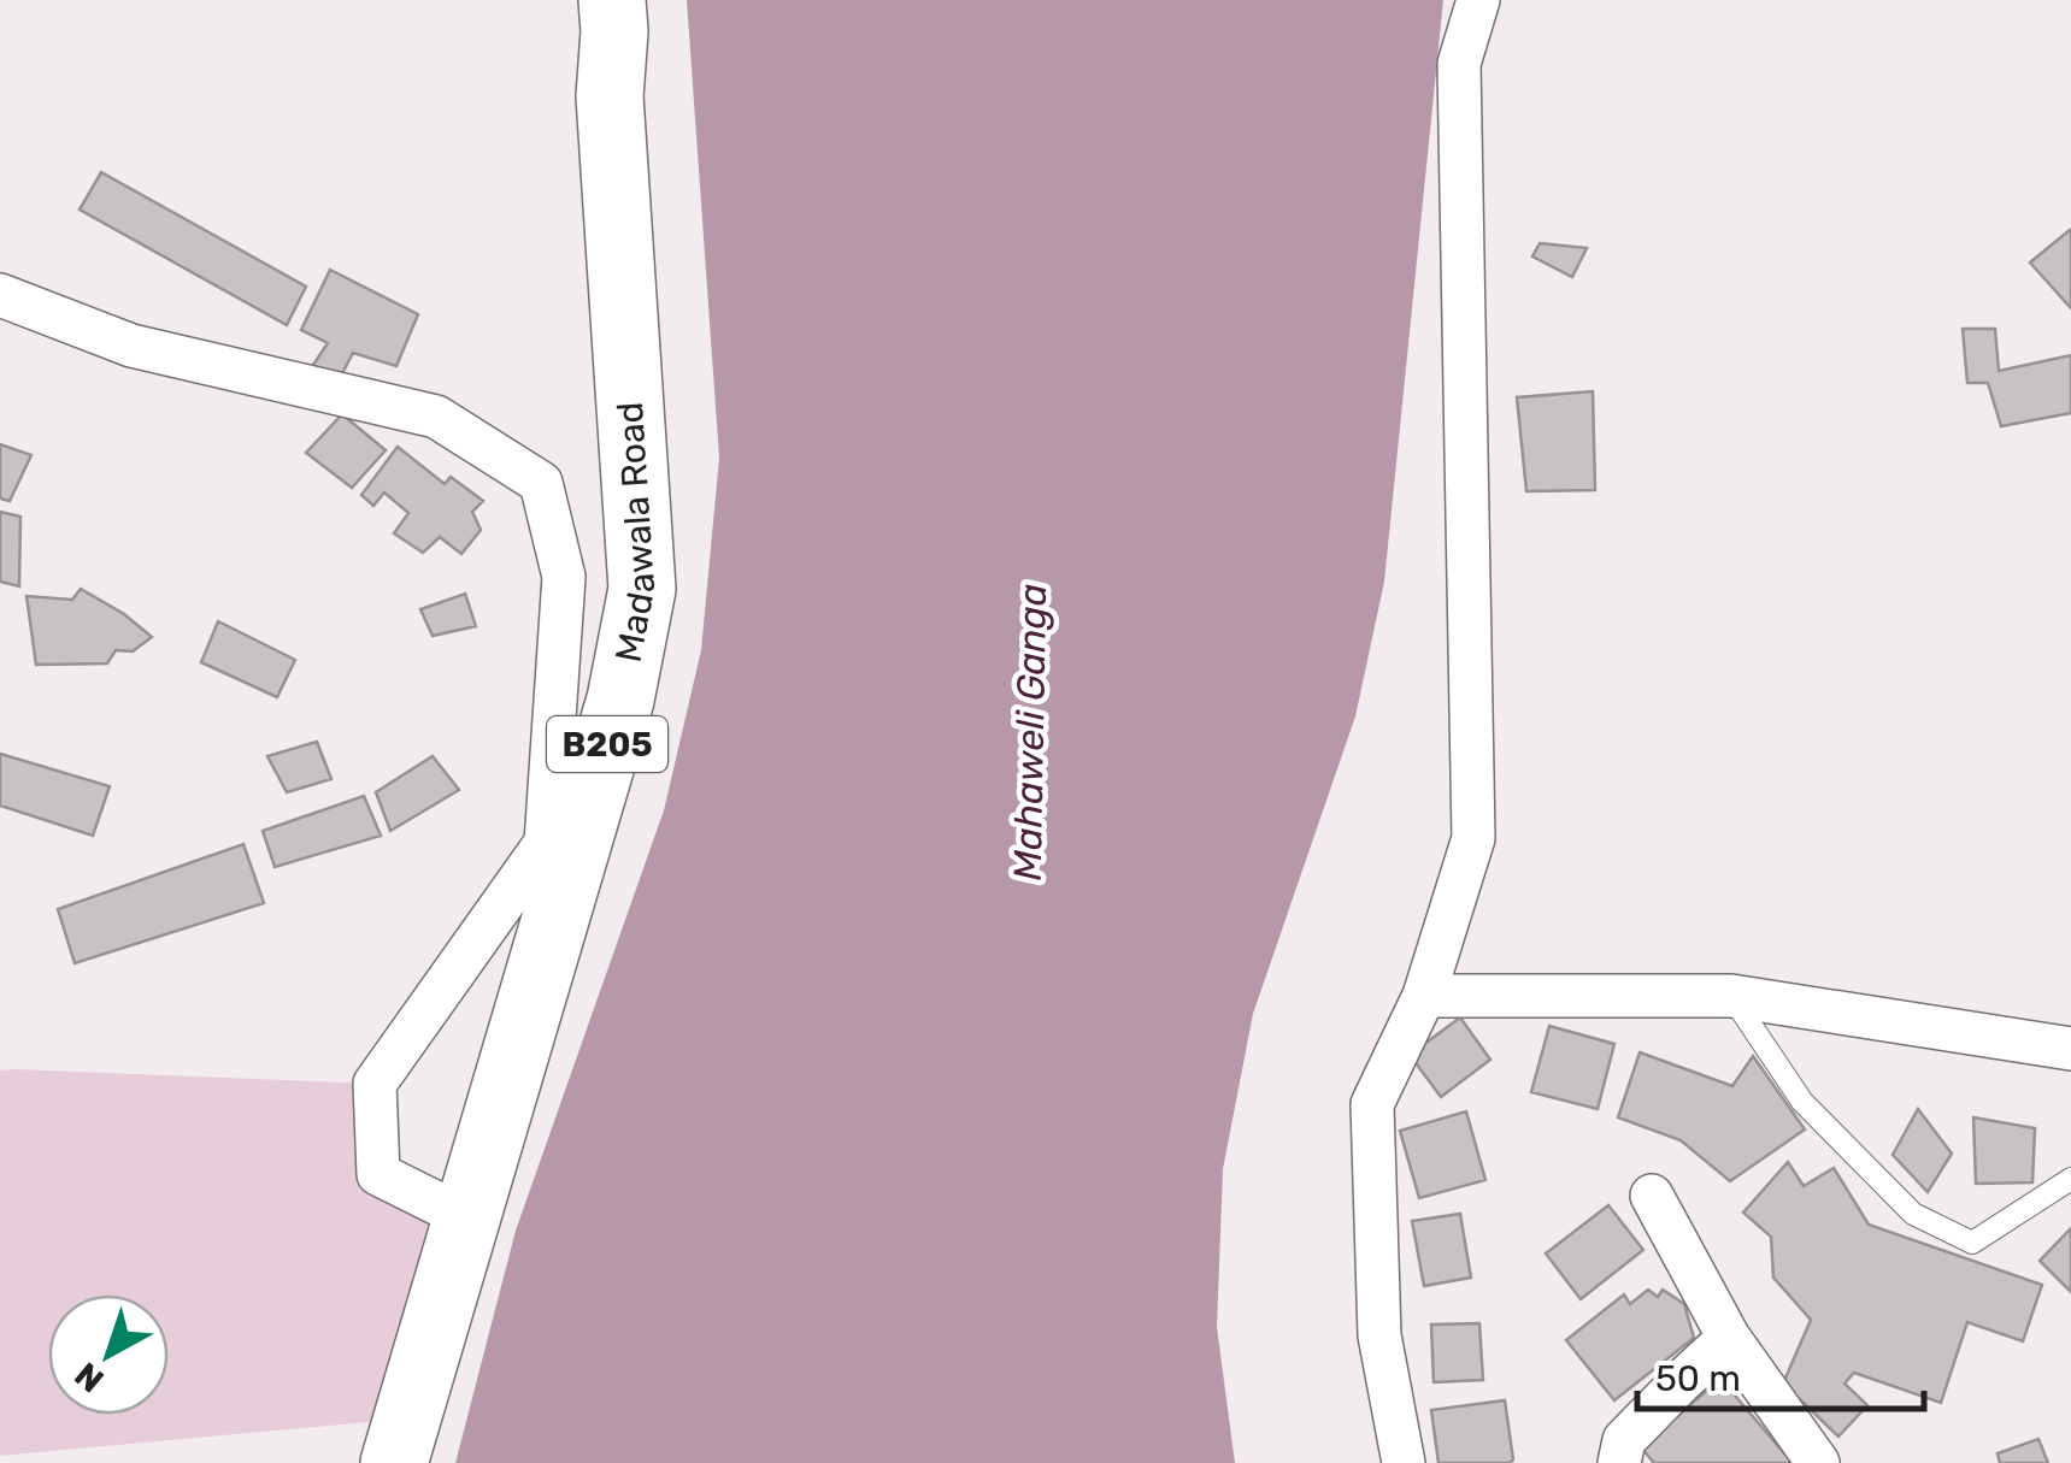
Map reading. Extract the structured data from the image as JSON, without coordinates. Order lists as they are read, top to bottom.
{
  "streets": {
    "main road": ["Madawala Road", "B205"]
  },
  "water": ["Mahaweli Ganga"],
  "scale_bar": "50 m",
  "north": "bottom left"
}
